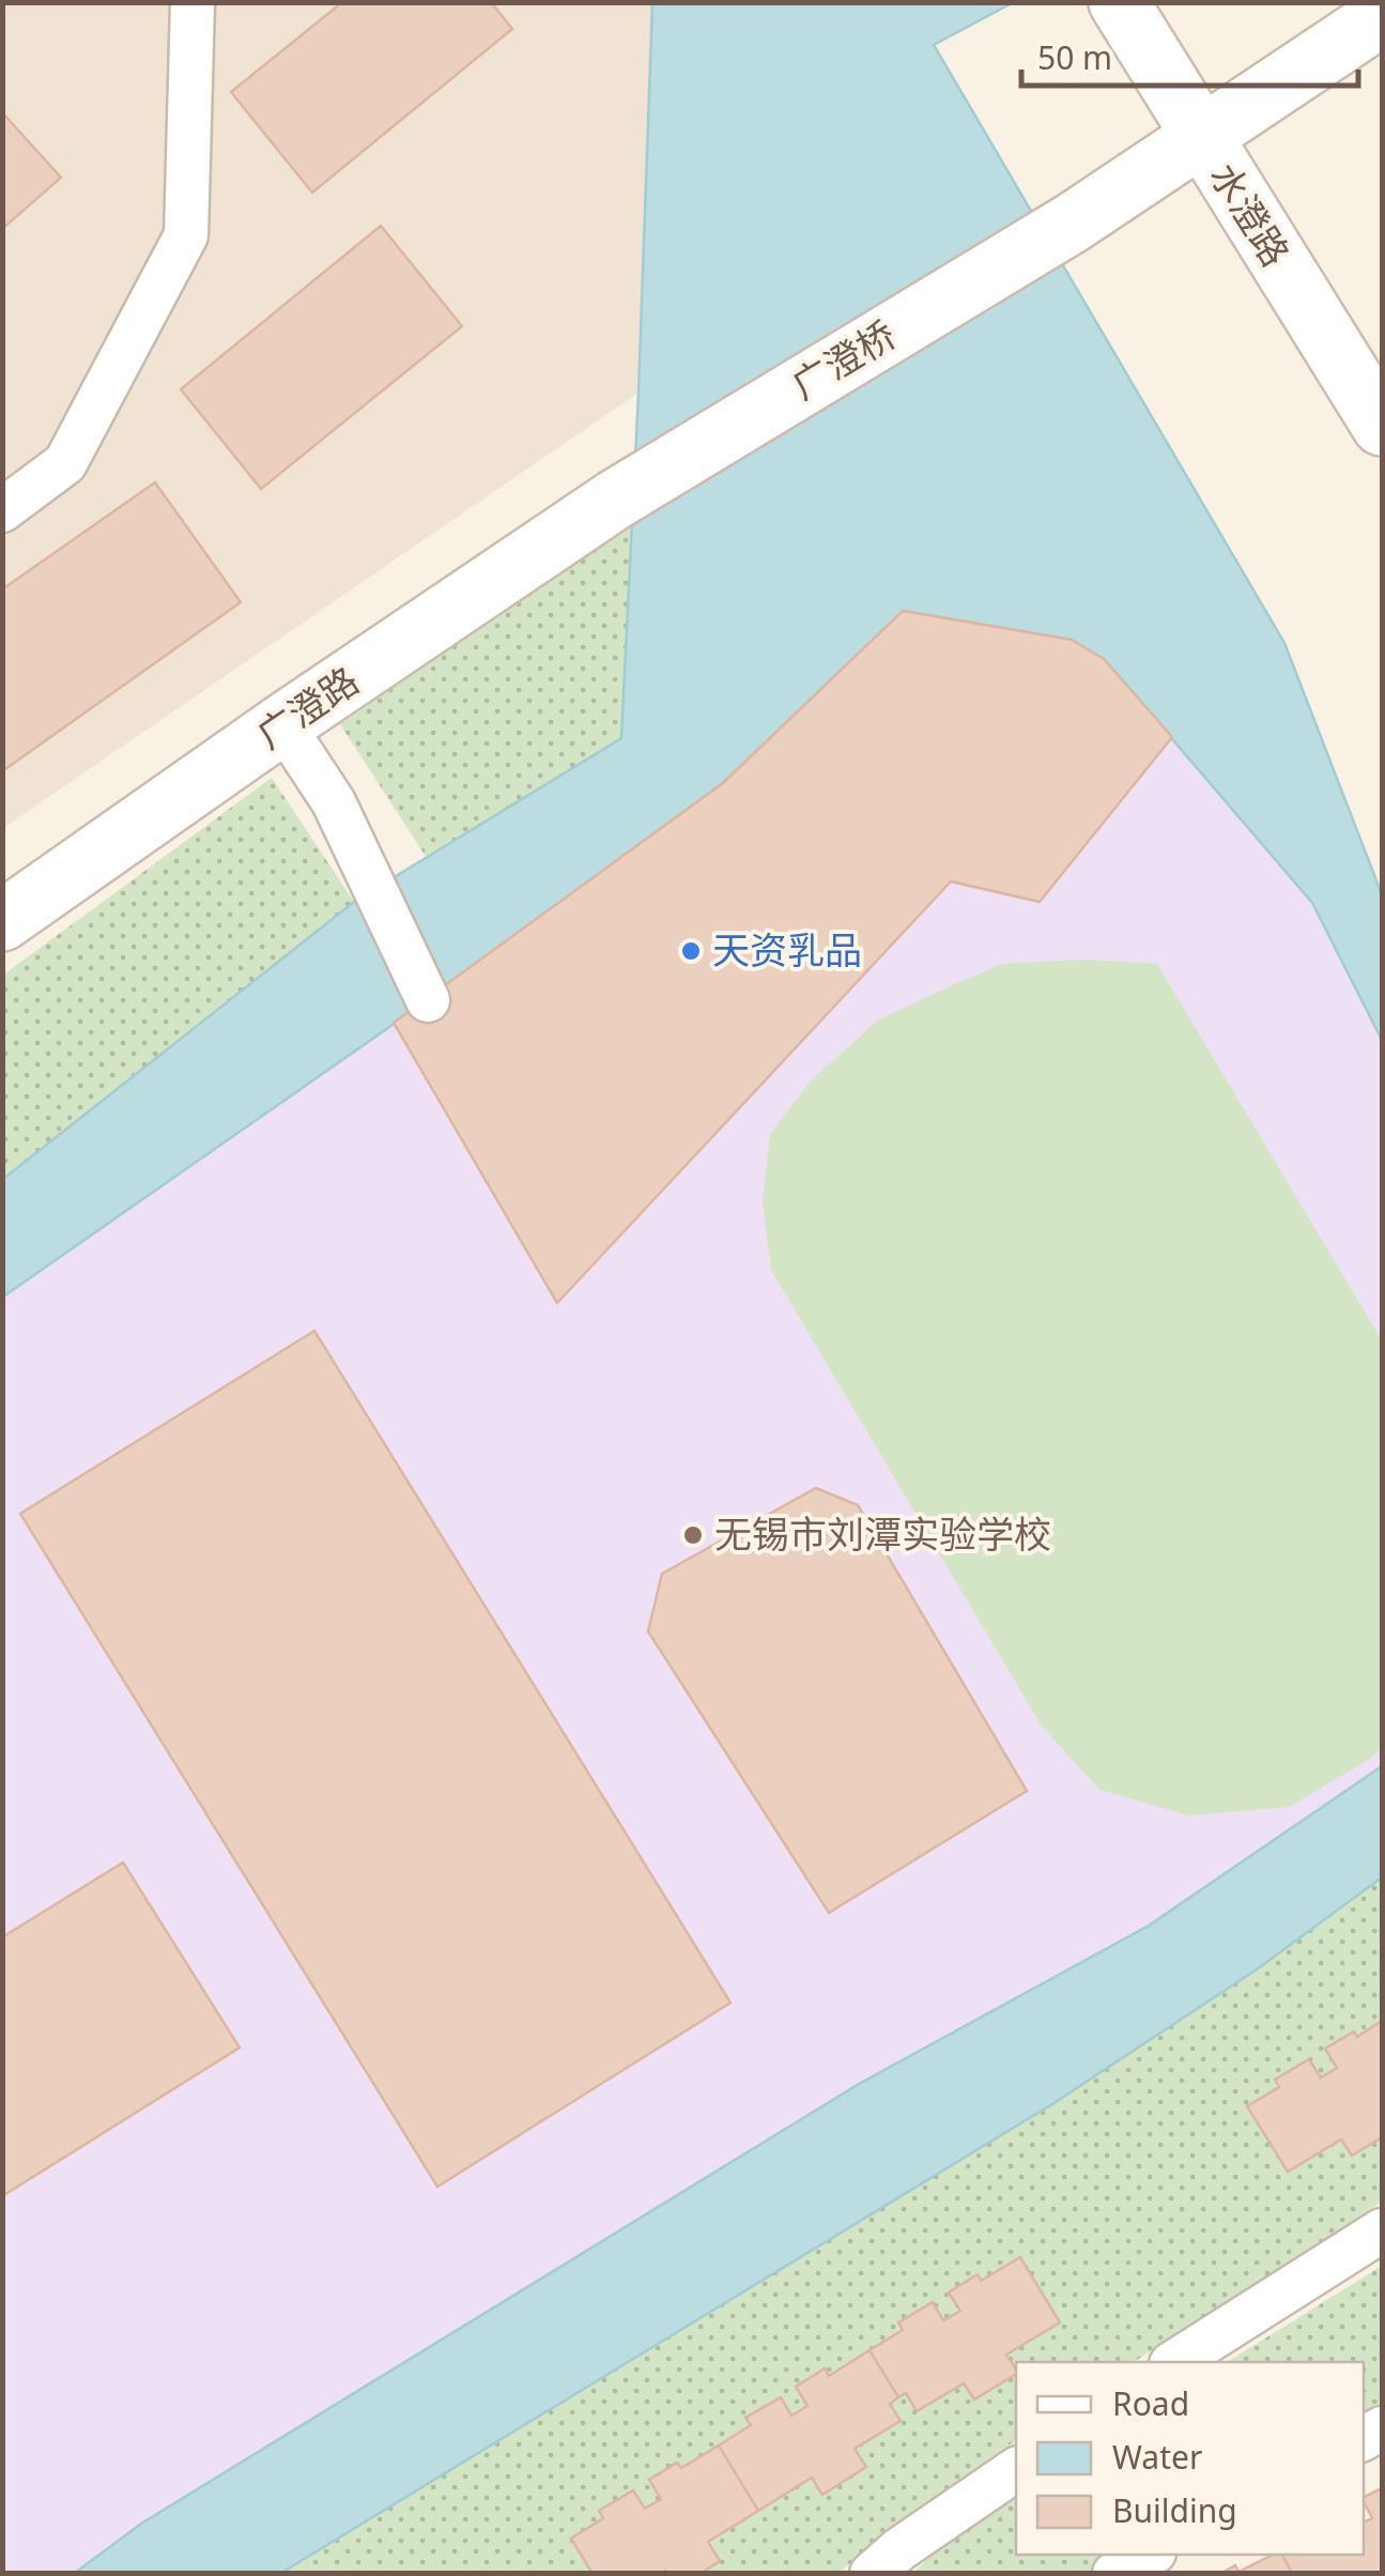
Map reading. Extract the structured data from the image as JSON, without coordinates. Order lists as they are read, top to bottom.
{
  "streets": {
    "street": ["水澄路", "广澄桥", "广澄路"]
  },
  "crossings": [
    ["水澄路", "广澄桥"],
    ["广澄桥", "广澄路"]
  ],
  "places": ["天资乳品", "无锡市刘潭实验学校"],
  "legend": ["Road", "Water", "Building"],
  "scale_bar": "50 m"
}
